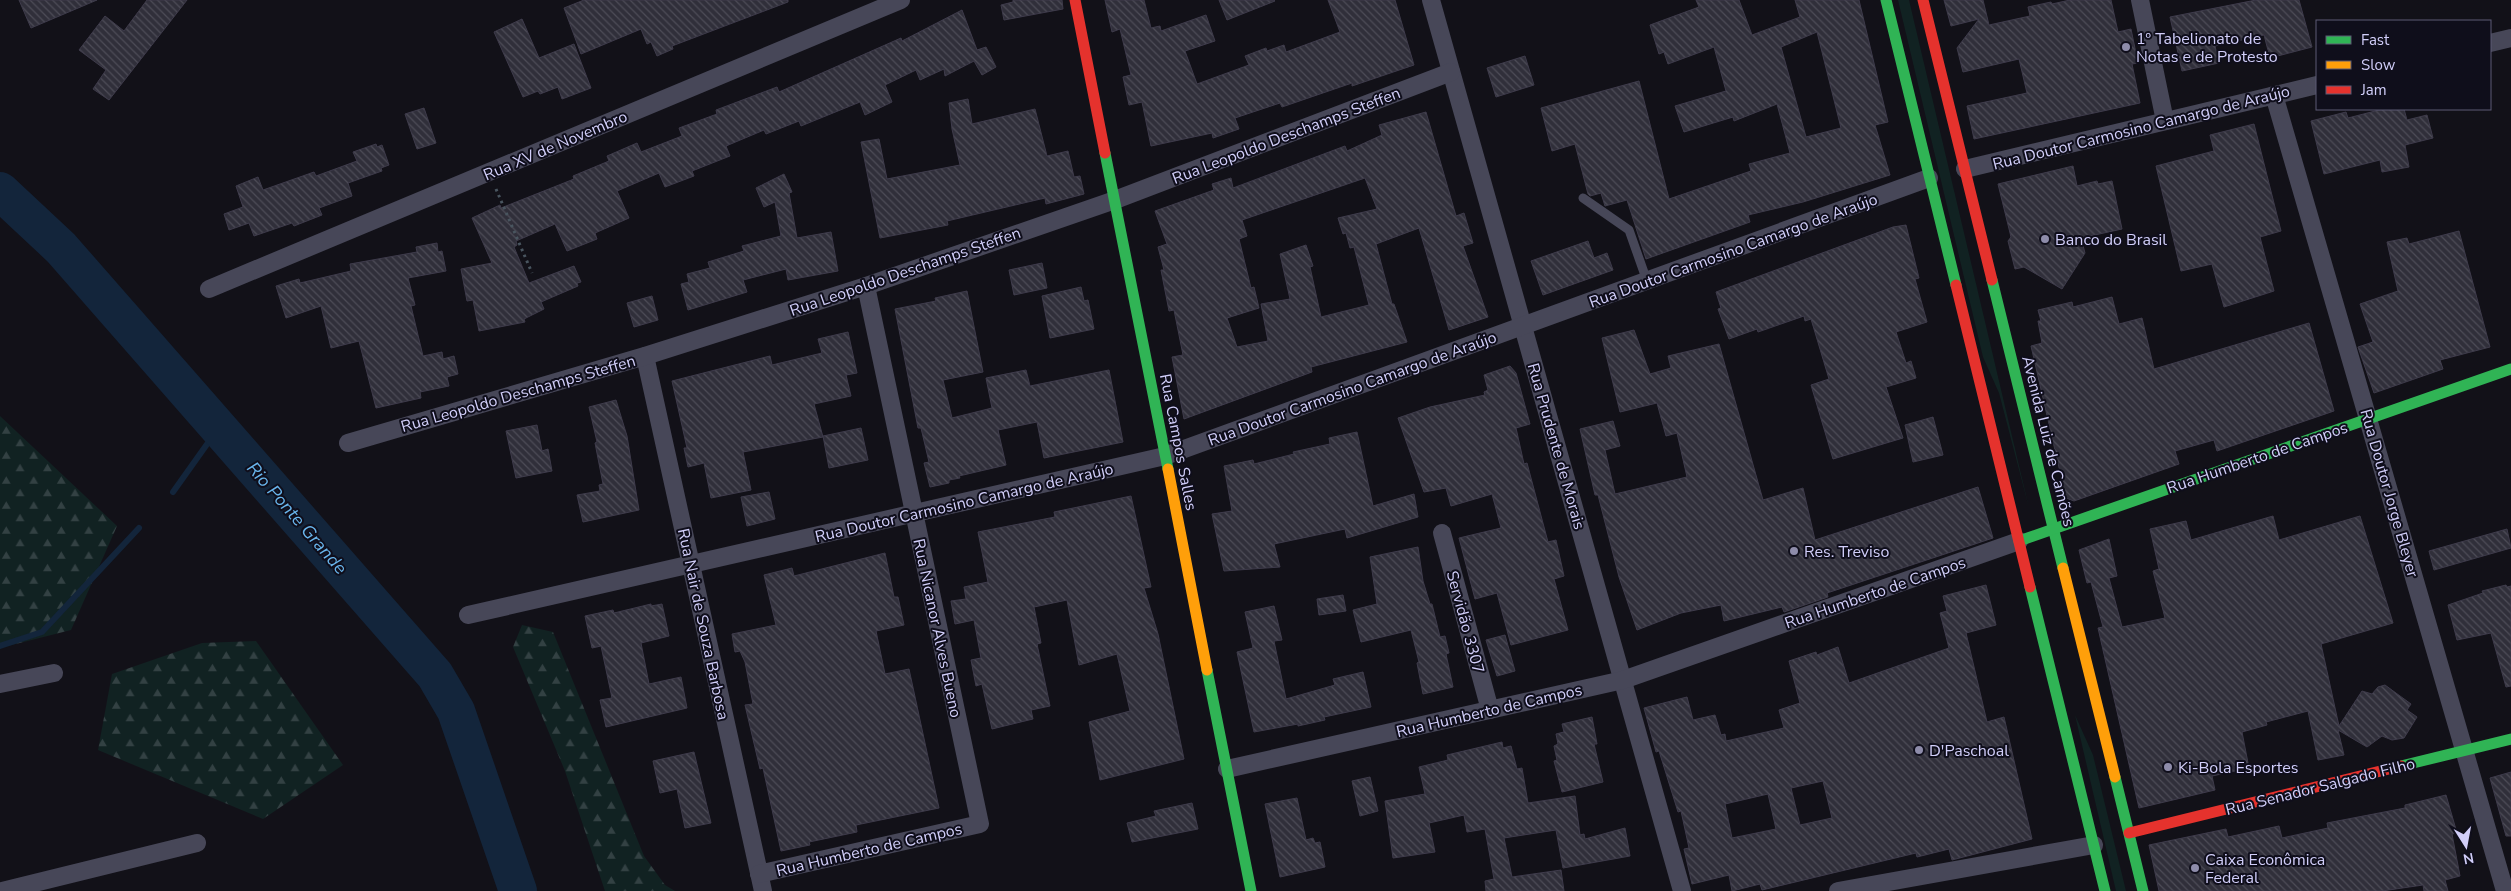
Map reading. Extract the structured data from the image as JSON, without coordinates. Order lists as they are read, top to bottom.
{
  "streets": {
    "main road": [
      "Avenida Luiz de Camões",
      "Rua Campos Salles",
      "Rua Humberto de Campos",
      "Rua Senador Salgado Filho"
    ],
    "street": [
      "Rua Doutor Carmosino Camargo de Araújo",
      "Rua Leopoldo Deschamps Steffen",
      "Rua XV de Novembro",
      "Rua Prudente de Morais",
      "Rua Doutor Jorge Bleyer",
      "Servidão 3307",
      "Rua Nair de Souza Barbosa",
      "Rua Nicanor Alves Bueno"
    ]
  },
  "crossings": [
    ["Rua Doutor Carmosino Camargo de Araújo", "Avenida Luiz de Camões"],
    ["Rua Doutor Carmosino Camargo de Araújo", "Rua Campos Salles"],
    ["Rua Doutor Carmosino Camargo de Araújo", "Rua Prudente de Morais"],
    ["Rua Doutor Carmosino Camargo de Araújo", "Rua Doutor Jorge Bleyer"],
    ["Rua Doutor Carmosino Camargo de Araújo", "Rua Nair de Souza Barbosa"],
    ["Rua Doutor Carmosino Camargo de Araújo", "Rua Nicanor Alves Bueno"],
    ["Rua Leopoldo Deschamps Steffen", "Rua Campos Salles"],
    ["Rua Leopoldo Deschamps Steffen", "Rua Prudente de Morais"],
    ["Rua Leopoldo Deschamps Steffen", "Rua Nair de Souza Barbosa"],
    ["Rua Leopoldo Deschamps Steffen", "Rua Nicanor Alves Bueno"],
    ["Avenida Luiz de Camões", "Rua Humberto de Campos"],
    ["Avenida Luiz de Camões", "Rua Senador Salgado Filho"],
    ["Rua Campos Salles", "Rua Humberto de Campos"],
    ["Rua Prudente de Morais", "Rua Humberto de Campos"],
    ["Rua Humberto de Campos", "Rua Doutor Jorge Bleyer"],
    ["Rua Humberto de Campos", "Servidão 3307"],
    ["Rua Humberto de Campos", "Rua Nair de Souza Barbosa"],
    ["Rua Humberto de Campos", "Rua Nicanor Alves Bueno"],
    ["Rua Doutor Jorge Bleyer", "Rua Senador Salgado Filho"]
  ],
  "water": ["Rio Ponte Grande"],
  "places": [
    "1º Tabelionato de Notas e de Protesto",
    "Banco do Brasil",
    "Res. Treviso",
    "D'Paschoal",
    "Ki-Bola Esportes",
    "Caixa Econômica Federal"
  ],
  "legend": ["Fast", "Slow", "Jam"],
  "north": "bottom"
}
